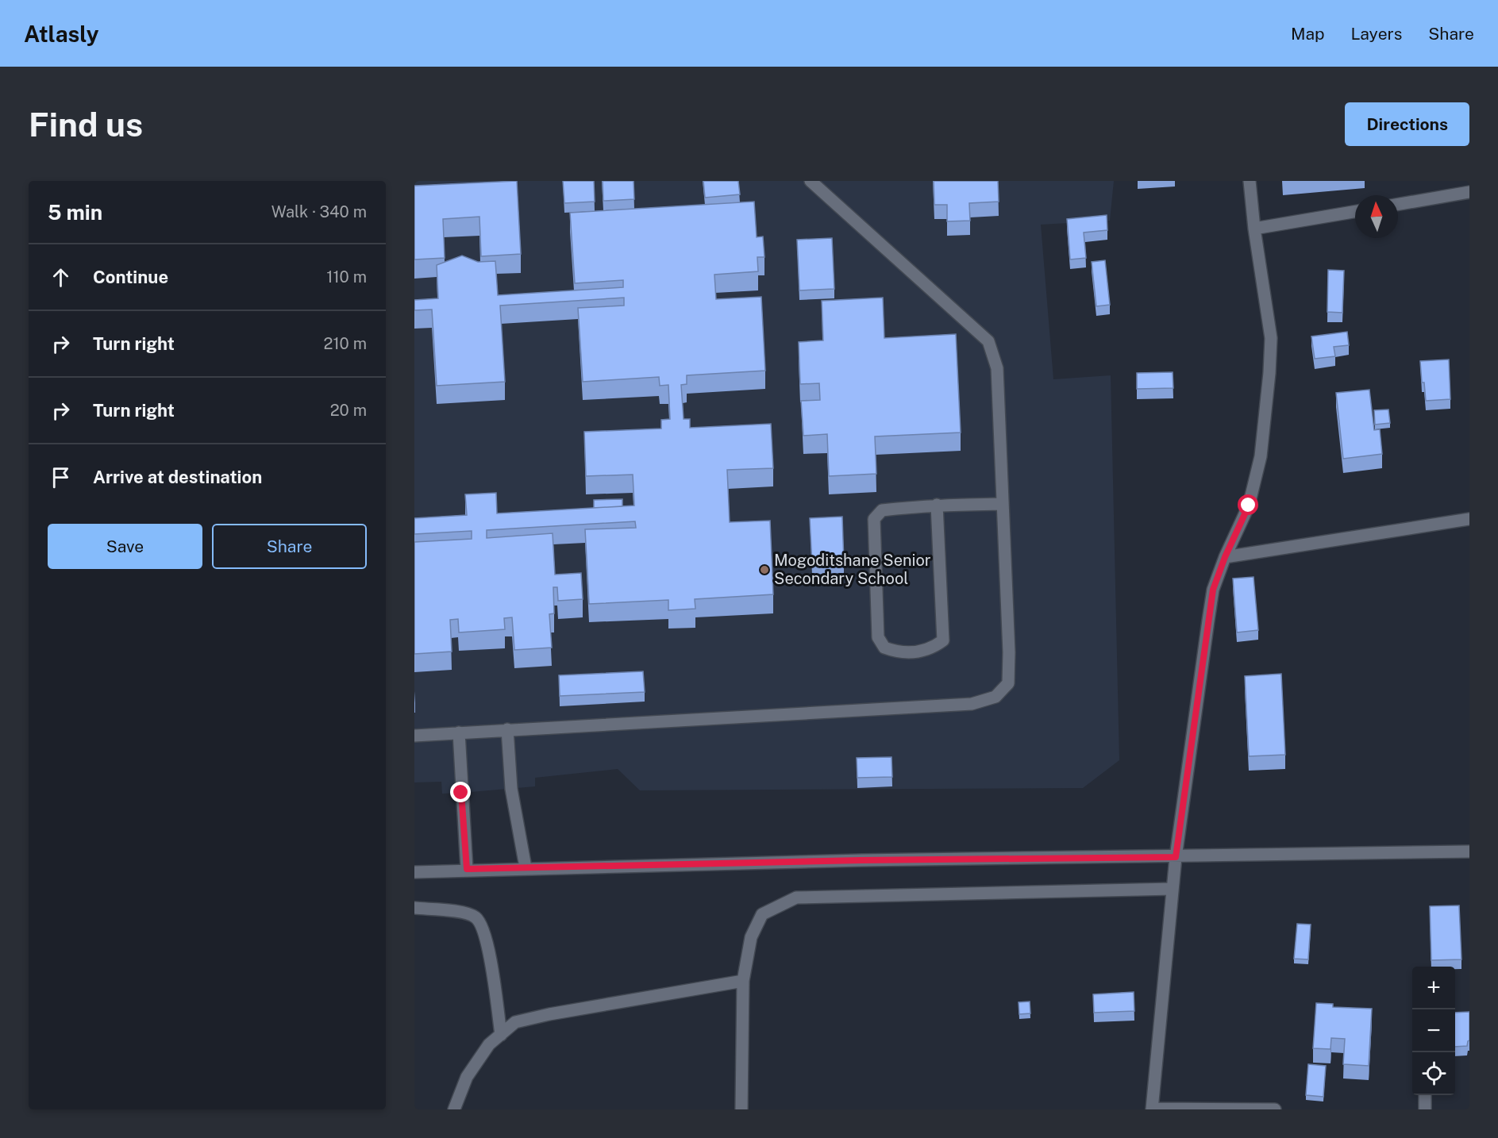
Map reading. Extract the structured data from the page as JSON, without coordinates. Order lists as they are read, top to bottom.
{
  "places": ["Mogoditshane Senior Secondary School"],
  "north": "top",
  "page": {
    "header": "Atlasly",
    "nav": ["Map", "Layers", "Share"],
    "buttons": [
      "Directions",
      ["Save", "Share"]
    ],
    "title": "Find us",
    "heading": ["5 min", "Walk · 340 m"],
    "list": [
      ["Continue", "110 m"],
      ["Turn right", "210 m"],
      ["Turn right", "20 m"],
      "Arrive at destination"
    ],
    "map_buttons": ["+", "−"]
  }
}
